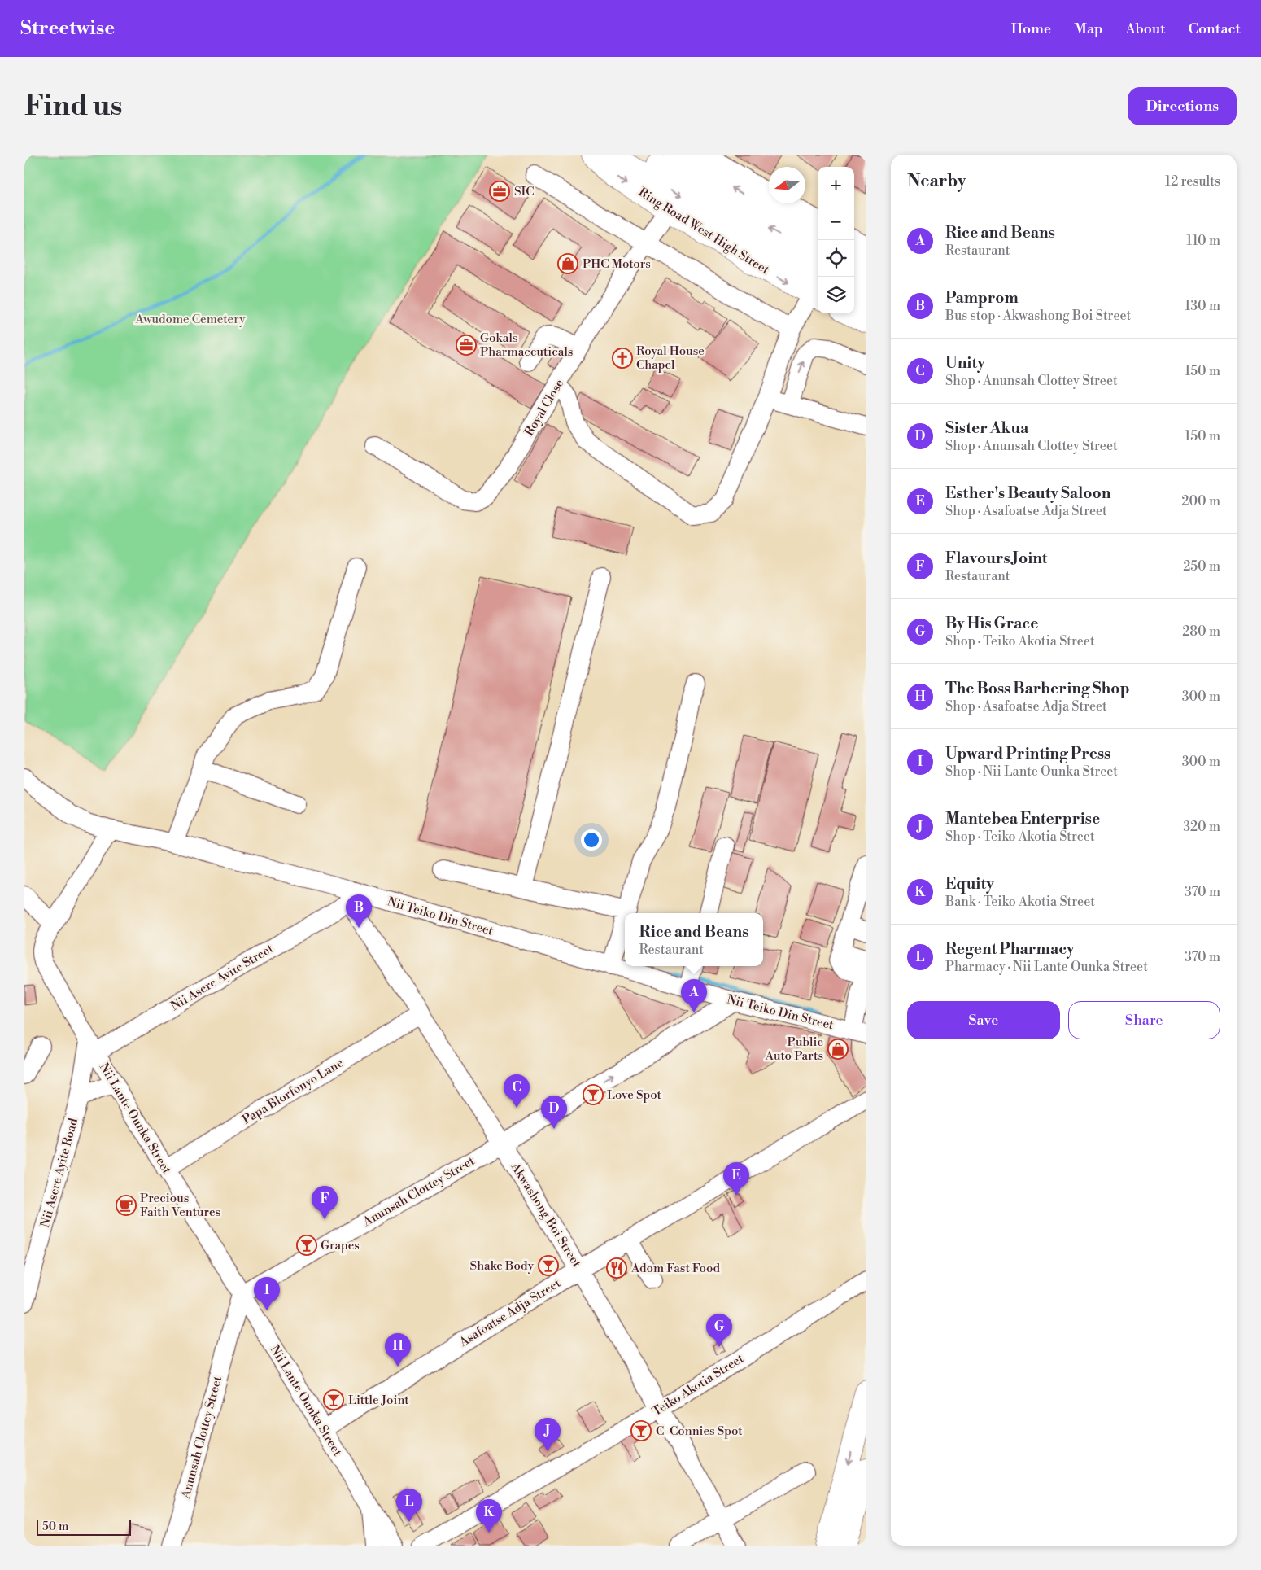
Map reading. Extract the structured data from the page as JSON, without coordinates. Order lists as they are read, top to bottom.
{
  "streets": {
    "main road": ["Ring Road West High Street"],
    "street": [
      "Royal Close",
      "Nii Teiko Din Street",
      "Nii Asere Ayite Street",
      "Papa Blorfonyo Lane",
      "Nii Lante Ounka Street",
      "Nii Asere Ayite Road",
      "Anunsah Clottey Street",
      "Akwashong Boi Street",
      "Asafoatse Adja Street",
      "Teiko Akotia Street"
    ]
  },
  "crossings": [
    ["Ring Road West High Street", "Royal Close"],
    ["Nii Teiko Din Street", "Nii Asere Ayite Street"],
    ["Nii Teiko Din Street", "Nii Lante Ounka Street"],
    ["Nii Teiko Din Street", "Anunsah Clottey Street"],
    ["Nii Teiko Din Street", "Akwashong Boi Street"],
    ["Nii Asere Ayite Street", "Nii Lante Ounka Street"],
    ["Nii Asere Ayite Street", "Nii Asere Ayite Road"],
    ["Nii Asere Ayite Street", "Akwashong Boi Street"],
    ["Papa Blorfonyo Lane", "Nii Lante Ounka Street"],
    ["Papa Blorfonyo Lane", "Akwashong Boi Street"],
    ["Nii Lante Ounka Street", "Nii Asere Ayite Road"],
    ["Nii Lante Ounka Street", "Anunsah Clottey Street"],
    ["Nii Lante Ounka Street", "Asafoatse Adja Street"],
    ["Anunsah Clottey Street", "Akwashong Boi Street"],
    ["Akwashong Boi Street", "Asafoatse Adja Street"],
    ["Akwashong Boi Street", "Teiko Akotia Street"]
  ],
  "parks": ["Awudome Cemetery"],
  "places": {
    "office": ["SIC", "Gokals Pharmaceuticals"],
    "shop": ["PHC Motors", "Public Auto Parts"],
    "church": ["Royal House Chapel"],
    "bar": [
      "Love Spot",
      "Grapes",
      "Shake Body",
      "Little Joint",
      "C-Connies Spot"
    ],
    "cafe": ["Precious Faith Ventures"],
    "restaurant": ["Adom Fast Food"]
  },
  "scale_bar": "50 m",
  "north": "left",
  "page": {
    "header": "Streetwise",
    "nav": [
      "Home",
      "Map",
      "About",
      "Contact"
    ],
    "buttons": [
      "Directions",
      ["Save", "Share"]
    ],
    "title": "Find us",
    "heading": ["Nearby", "12 results"],
    "map_buttons": ["+", "−"],
    "list": [
      {
        "mark": "A",
        "name": "Rice and Beans",
        "note": "Restaurant",
        "value": "110 m"
      },
      {
        "mark": "B",
        "name": "Pamprom",
        "note": "Bus stop · Akwashong Boi Street",
        "value": "130 m"
      },
      {
        "mark": "C",
        "name": "Unity",
        "note": "Shop · Anunsah Clottey Street",
        "value": "150 m"
      },
      {
        "mark": "D",
        "name": "Sister Akua",
        "note": "Shop · Anunsah Clottey Street",
        "value": "150 m"
      },
      {
        "mark": "E",
        "name": "Esther's Beauty Saloon",
        "note": "Shop · Asafoatse Adja Street",
        "value": "200 m"
      },
      {
        "mark": "F",
        "name": "Flavours Joint",
        "note": "Restaurant",
        "value": "250 m"
      },
      {
        "mark": "G",
        "name": "By His Grace",
        "note": "Shop · Teiko Akotia Street",
        "value": "280 m"
      },
      {
        "mark": "H",
        "name": "The Boss Barbering Shop",
        "note": "Shop · Asafoatse Adja Street",
        "value": "300 m"
      },
      {
        "mark": "I",
        "name": "Upward Printing Press",
        "note": "Shop · Nii Lante Ounka Street",
        "value": "300 m"
      },
      {
        "mark": "J",
        "name": "Mantebea Enterprise",
        "note": "Shop · Teiko Akotia Street",
        "value": "320 m"
      },
      {
        "mark": "K",
        "name": "Equity",
        "note": "Bank · Teiko Akotia Street",
        "value": "370 m"
      },
      {
        "mark": "L",
        "name": "Regent Pharmacy",
        "note": "Pharmacy · Nii Lante Ounka Street",
        "value": "370 m"
      }
    ],
    "pins": [
      "B",
      "A",
      "C",
      "D",
      "E",
      "F",
      "I",
      "G",
      "H",
      "J",
      "L",
      "K"
    ],
    "popup": ["Rice and Beans", "Restaurant"],
    "scale": "50 m"
  }
}
